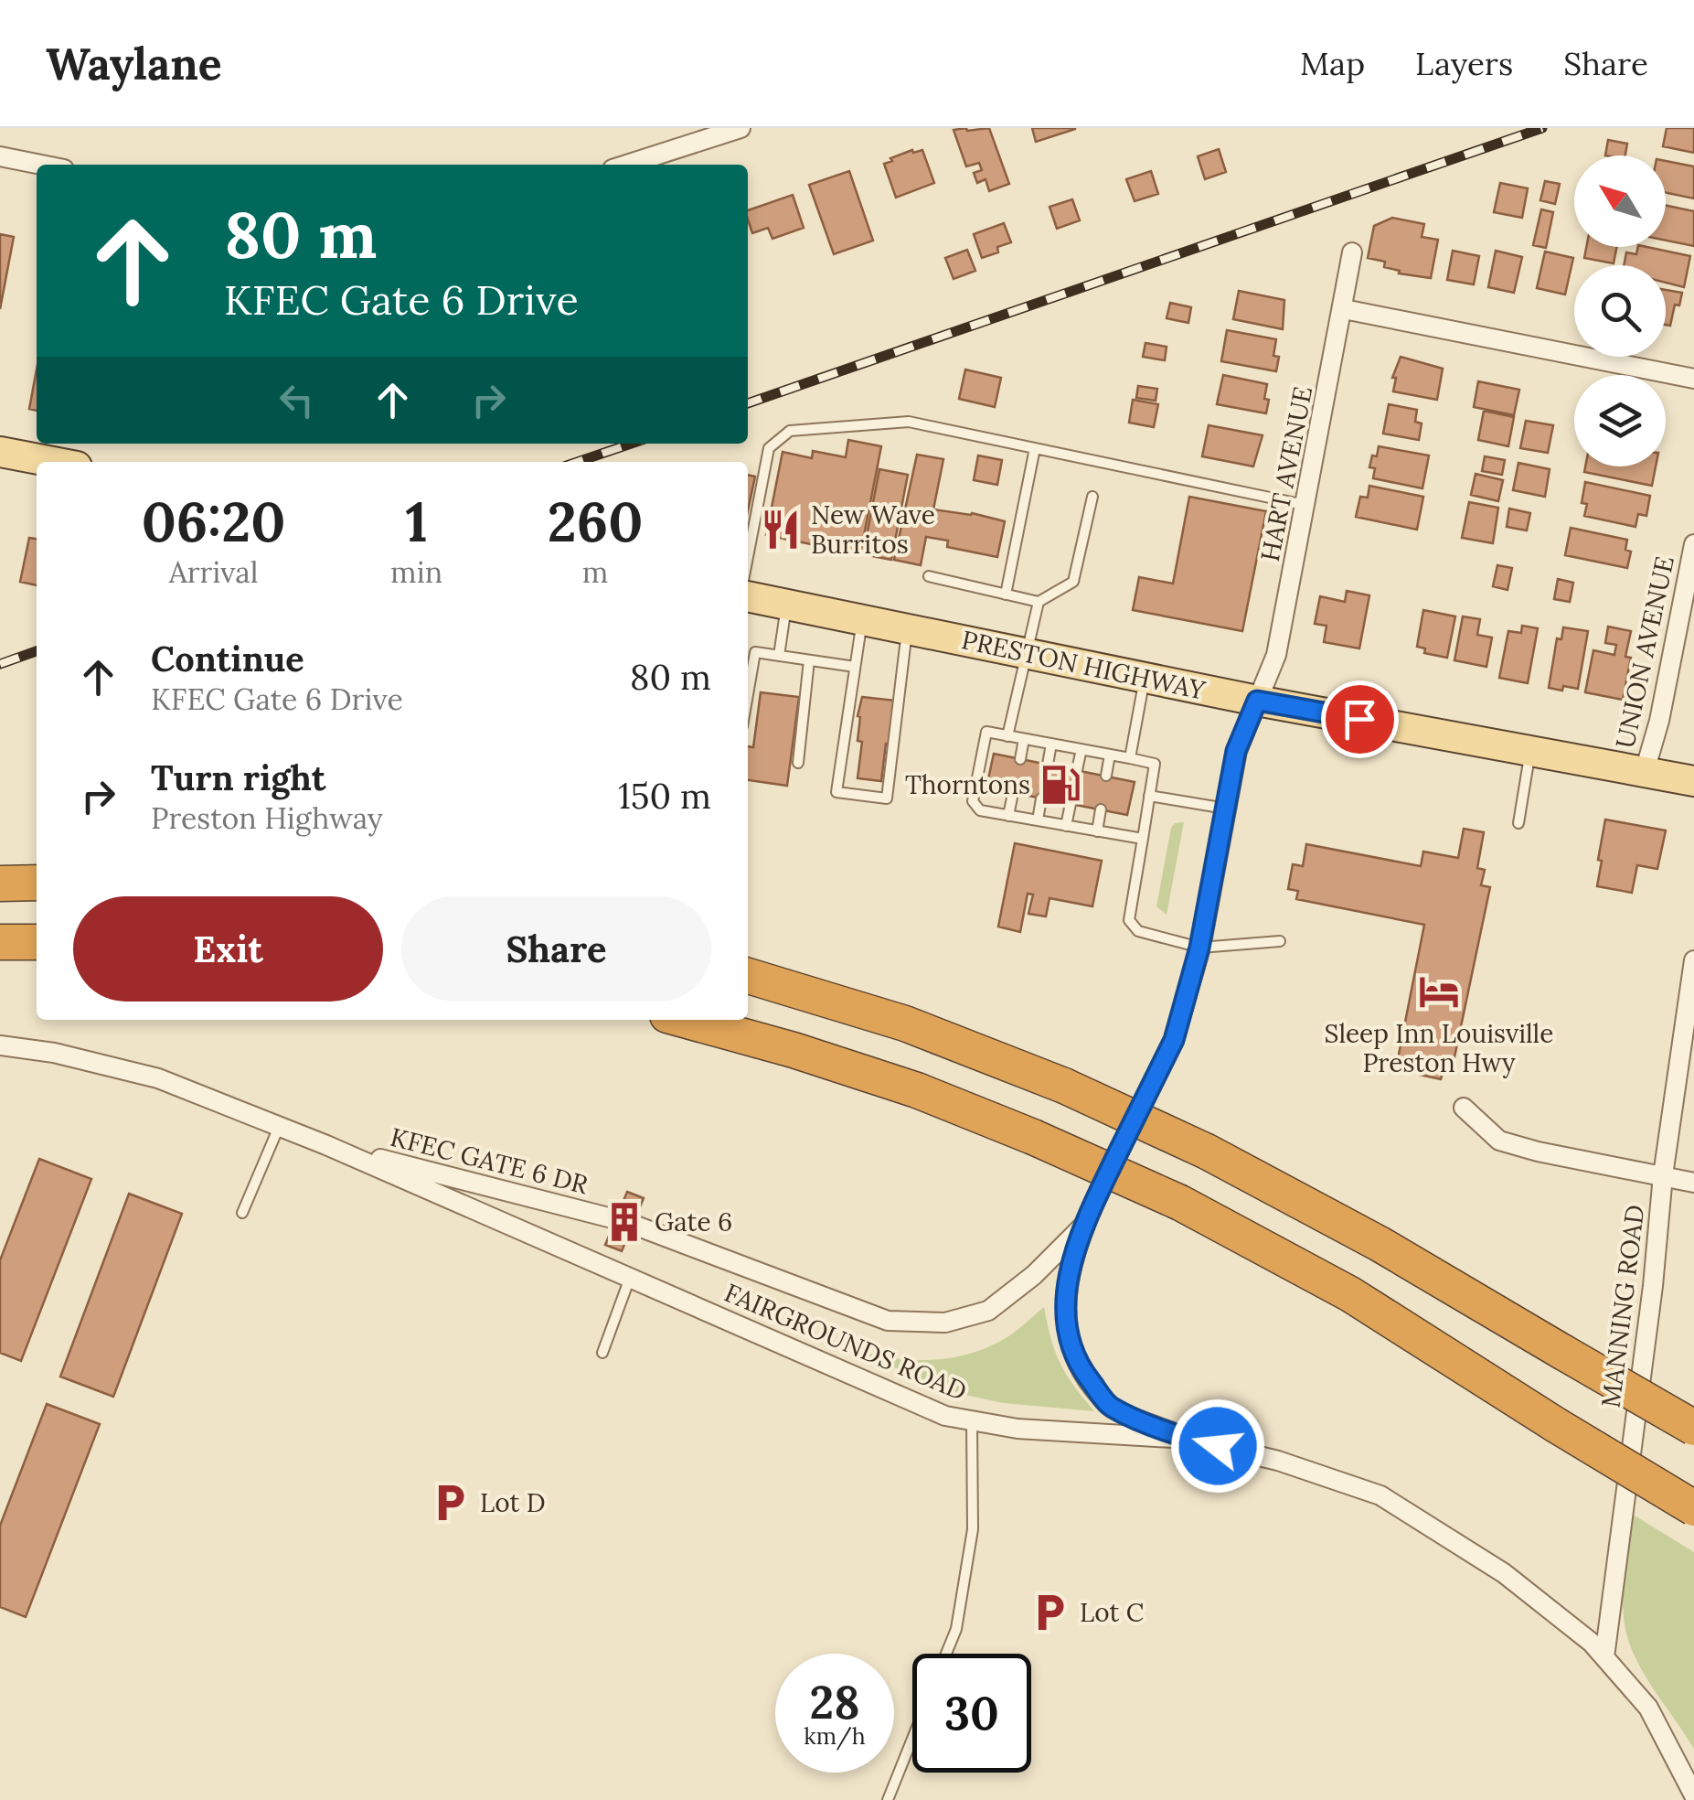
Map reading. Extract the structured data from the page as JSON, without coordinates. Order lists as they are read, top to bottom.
{
  "streets": {
    "main road": ["PRESTON HIGHWAY"],
    "street": [
      "HART AVENUE",
      "UNION AVENUE",
      "KFEC GATE 6 DR",
      "MANNING ROAD",
      "FAIRGROUNDS ROAD"
    ]
  },
  "crossings": [
    ["HART AVENUE", "PRESTON HIGHWAY"],
    ["HART AVENUE", "KFEC GATE 6 DR"],
    ["UNION AVENUE", "PRESTON HIGHWAY"],
    ["KFEC GATE 6 DR", "FAIRGROUNDS ROAD"],
    ["MANNING ROAD", "FAIRGROUNDS ROAD"]
  ],
  "places": {
    "restaurant": ["New Wave Burritos"],
    "fuel station": ["Thorntons"],
    "hotel": ["Sleep Inn Louisville Preston Hwy"],
    "building": ["Gate 6"],
    "parking": ["Lot D", "Lot C"]
  },
  "north": "top left",
  "page": {
    "header": "Waylane",
    "nav": ["Map", "Layers", "Share"],
    "turn": ["80 m", "KFEC Gate 6 Drive"],
    "eta": [
      "06:20",
      "Arrival",
      "1",
      "min",
      "260",
      "m"
    ],
    "list": [
      {
        "name": "Continue",
        "note": "KFEC Gate 6 Drive",
        "value": "80 m"
      },
      {
        "name": "Turn right",
        "note": "Preston Highway",
        "value": "150 m"
      }
    ],
    "buttons": ["Exit", "Share"],
    "speed": "28 km/h",
    "limit": "30"
  }
}
